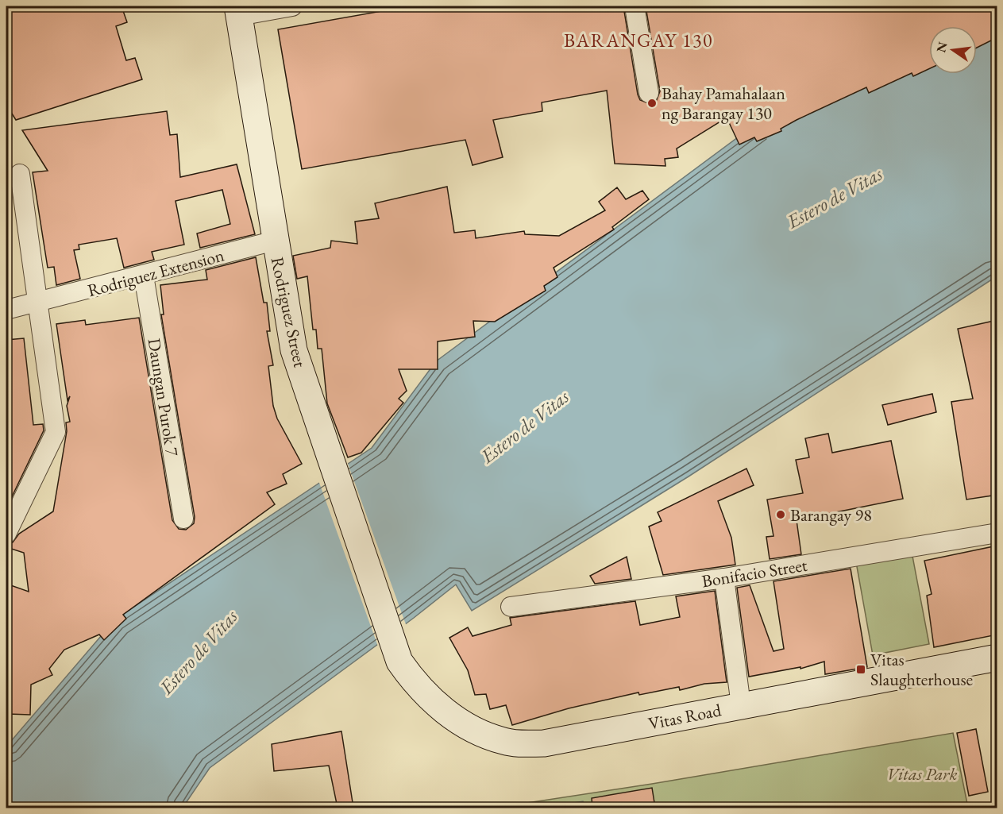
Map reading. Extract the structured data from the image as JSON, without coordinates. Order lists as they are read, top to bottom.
{
  "streets": {
    "street": [
      "Rodriguez Extension",
      "Rodriguez Street",
      "Daungan Purok 7",
      "Bonifacio Street",
      "Vitas Road"
    ]
  },
  "crossings": [
    ["Rodriguez Extension", "Rodriguez Street"],
    ["Rodriguez Extension", "Daungan Purok 7"],
    ["Rodriguez Street", "Vitas Road"]
  ],
  "districts": ["BARANGAY 130"],
  "water": ["Estero de Vitas"],
  "parks": ["Vitas Park"],
  "places": {
    "other": ["Bahay Pamahalaan ng Barangay 130", "Barangay 98"],
    "transit": ["Vitas Slaughterhouse"]
  },
  "north": "left"
}
